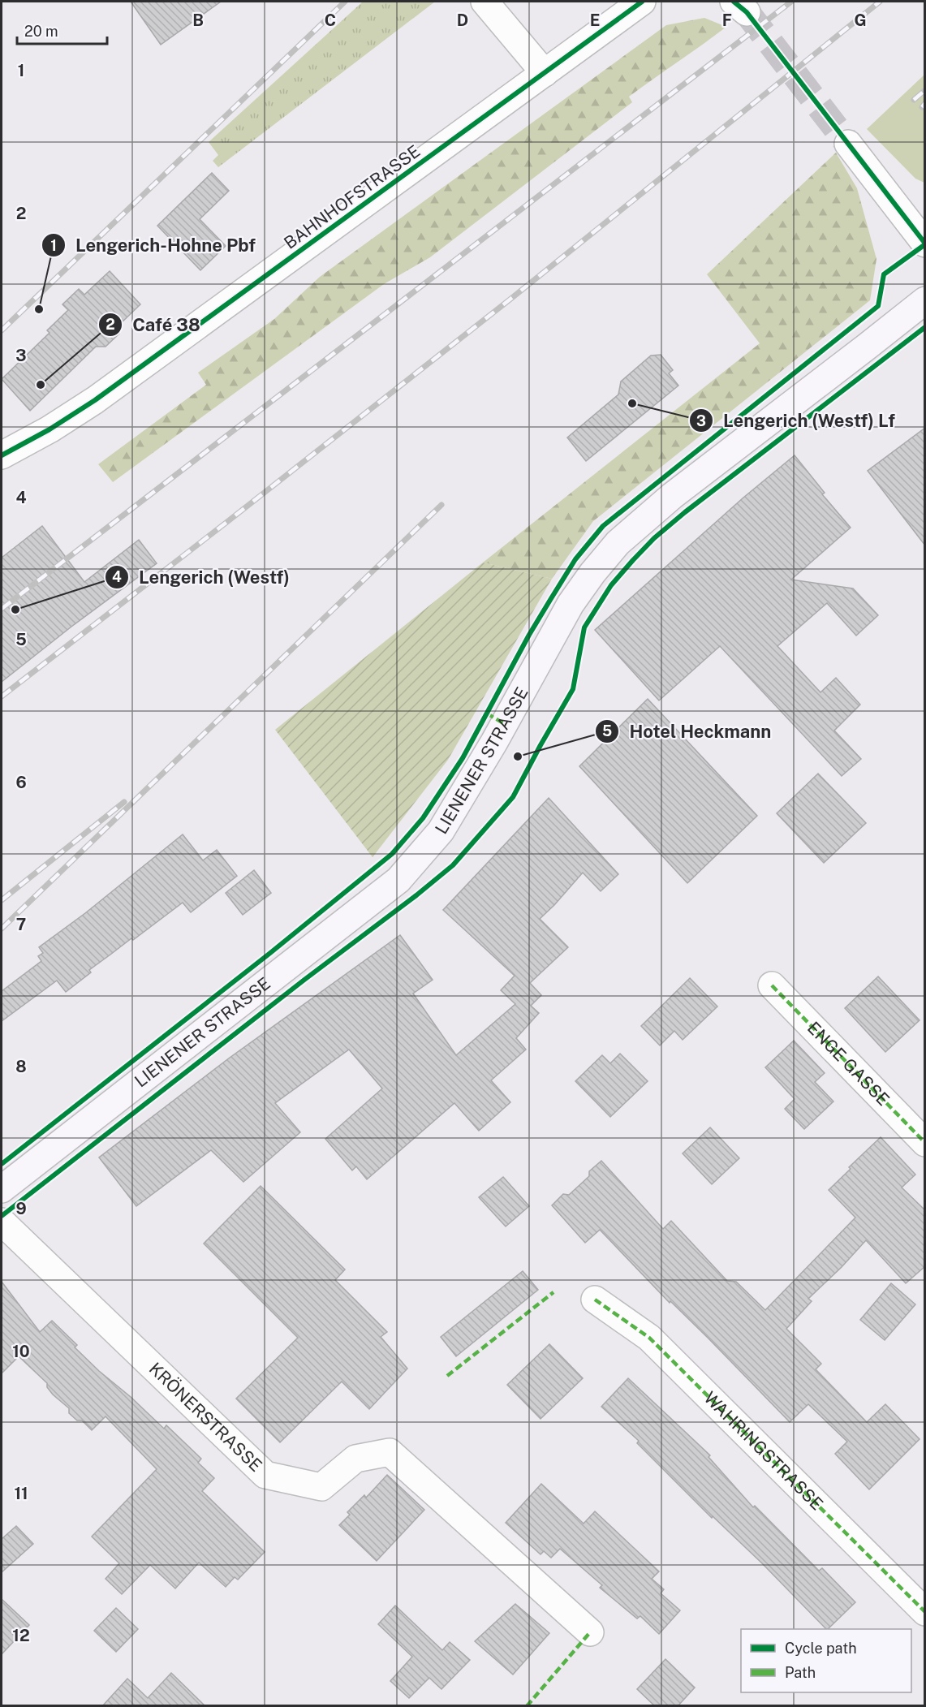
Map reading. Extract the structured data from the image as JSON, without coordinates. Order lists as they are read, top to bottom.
{
  "streets": {
    "street": [
      "BAHNHOFSTRASSE",
      "LIENENER STRASSE",
      "ENGE GASSE",
      "KRÖNERSTRASSE",
      "WAHRINGSTRASSE"
    ]
  },
  "places": [
    "Lengerich-Hohne Pbf",
    "Café 38",
    "Lengerich (Westf) Lf",
    "Lengerich (Westf)",
    "Hotel Heckmann"
  ],
  "legend": ["Cycle path", "Path"],
  "scale_bar": "20 m",
  "grid": {
    "columns": [
      "B",
      "C",
      "D",
      "E",
      "F",
      "G"
    ],
    "rows": [
      "1",
      "2",
      "3",
      "4",
      "5",
      "6",
      "7",
      "8",
      "9",
      "10",
      "11",
      "12"
    ]
  }
}
